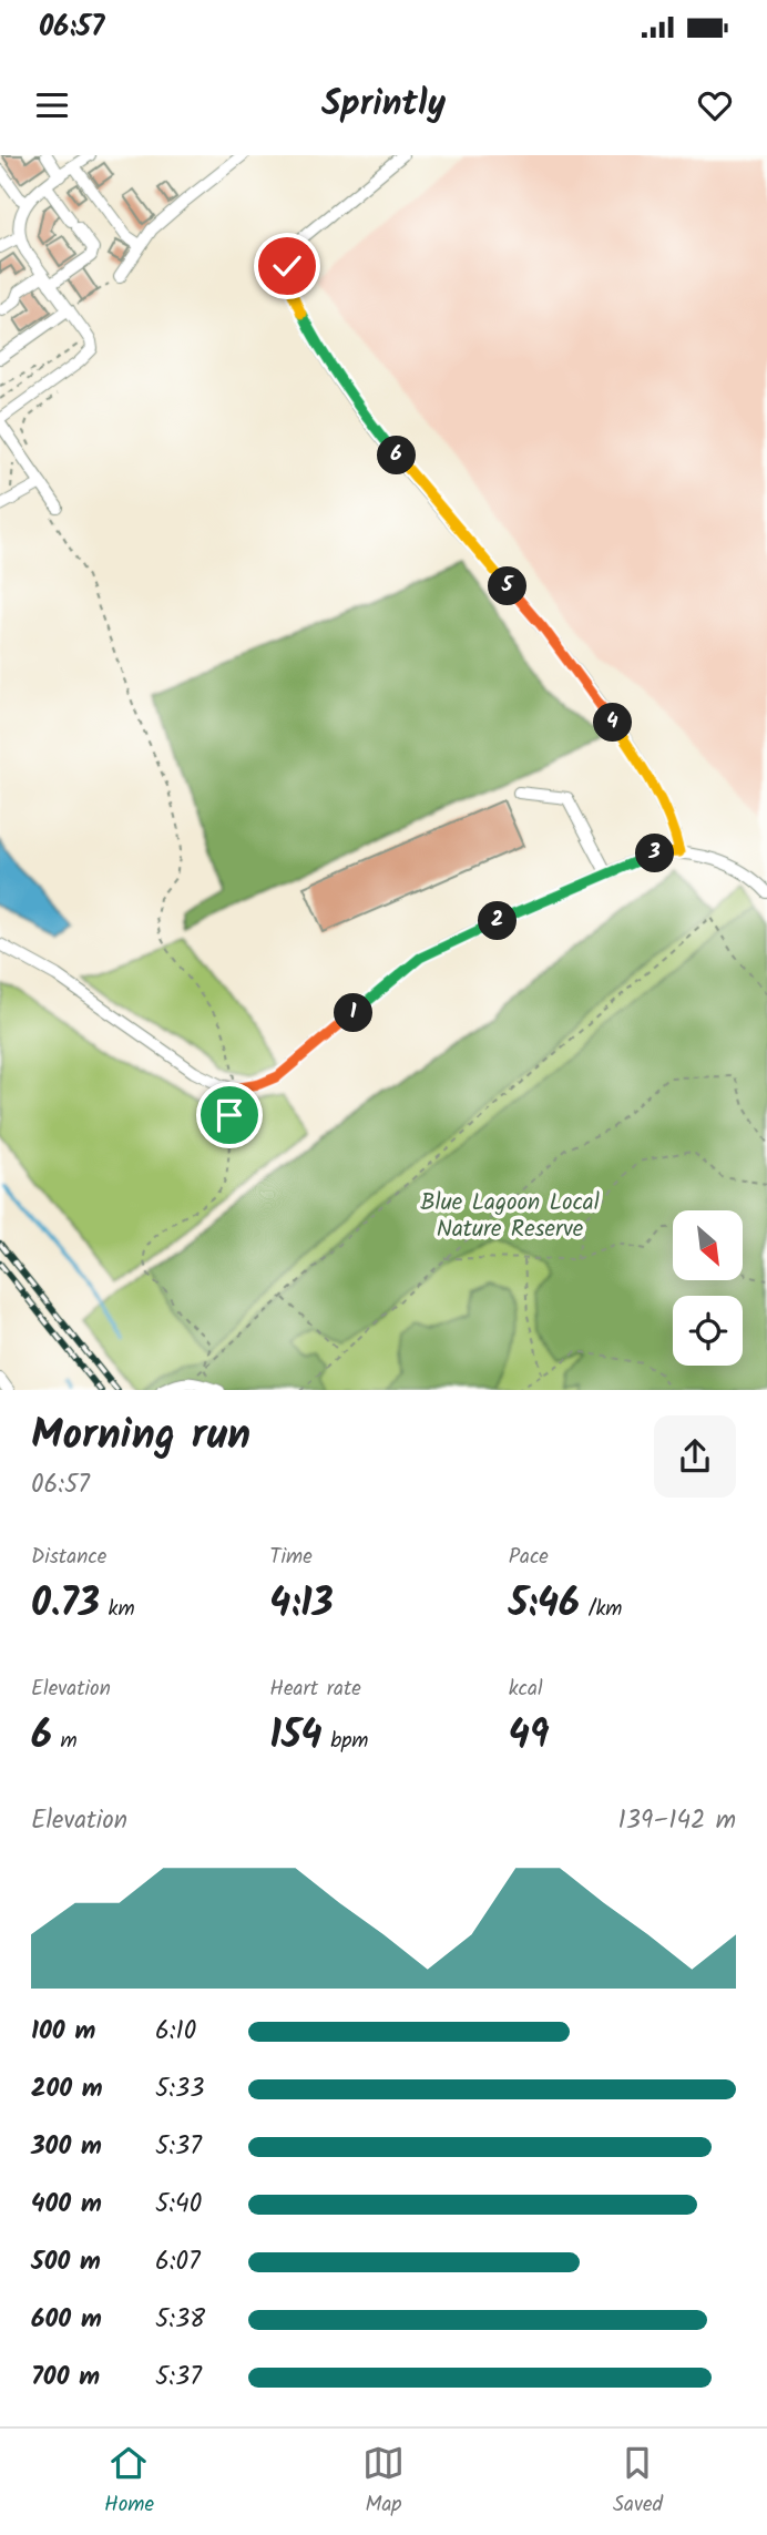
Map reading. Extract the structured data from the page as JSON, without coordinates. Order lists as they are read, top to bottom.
{
  "parks": ["Blue Lagoon Local Nature Reserve"],
  "north": "bottom right",
  "page": {
    "status": "06:57",
    "header": "Sprintly",
    "pins": [
      "6",
      "5",
      "4",
      "3",
      "2",
      "1"
    ],
    "heading": ["Morning run", "06:57"],
    "stats": [
      ["Distance", "0.73 km"],
      ["Time", "4:13"],
      ["Pace", "5:46 /km"],
      ["Elevation", "6 m"],
      ["Heart rate", "154 bpm"],
      ["kcal", "49"]
    ],
    "chart": ["Elevation", "139–142 m"],
    "list": [
      {
        "name": "100 m",
        "note": "6:10"
      },
      {
        "name": "200 m",
        "note": "5:33"
      },
      {
        "name": "300 m",
        "note": "5:37"
      },
      {
        "name": "400 m",
        "note": "5:40"
      },
      {
        "name": "500 m",
        "note": "6:07"
      },
      {
        "name": "600 m",
        "note": "5:38"
      },
      {
        "name": "700 m",
        "note": "5:37"
      }
    ],
    "tabs": ["Home", "Map", "Saved"]
  }
}
